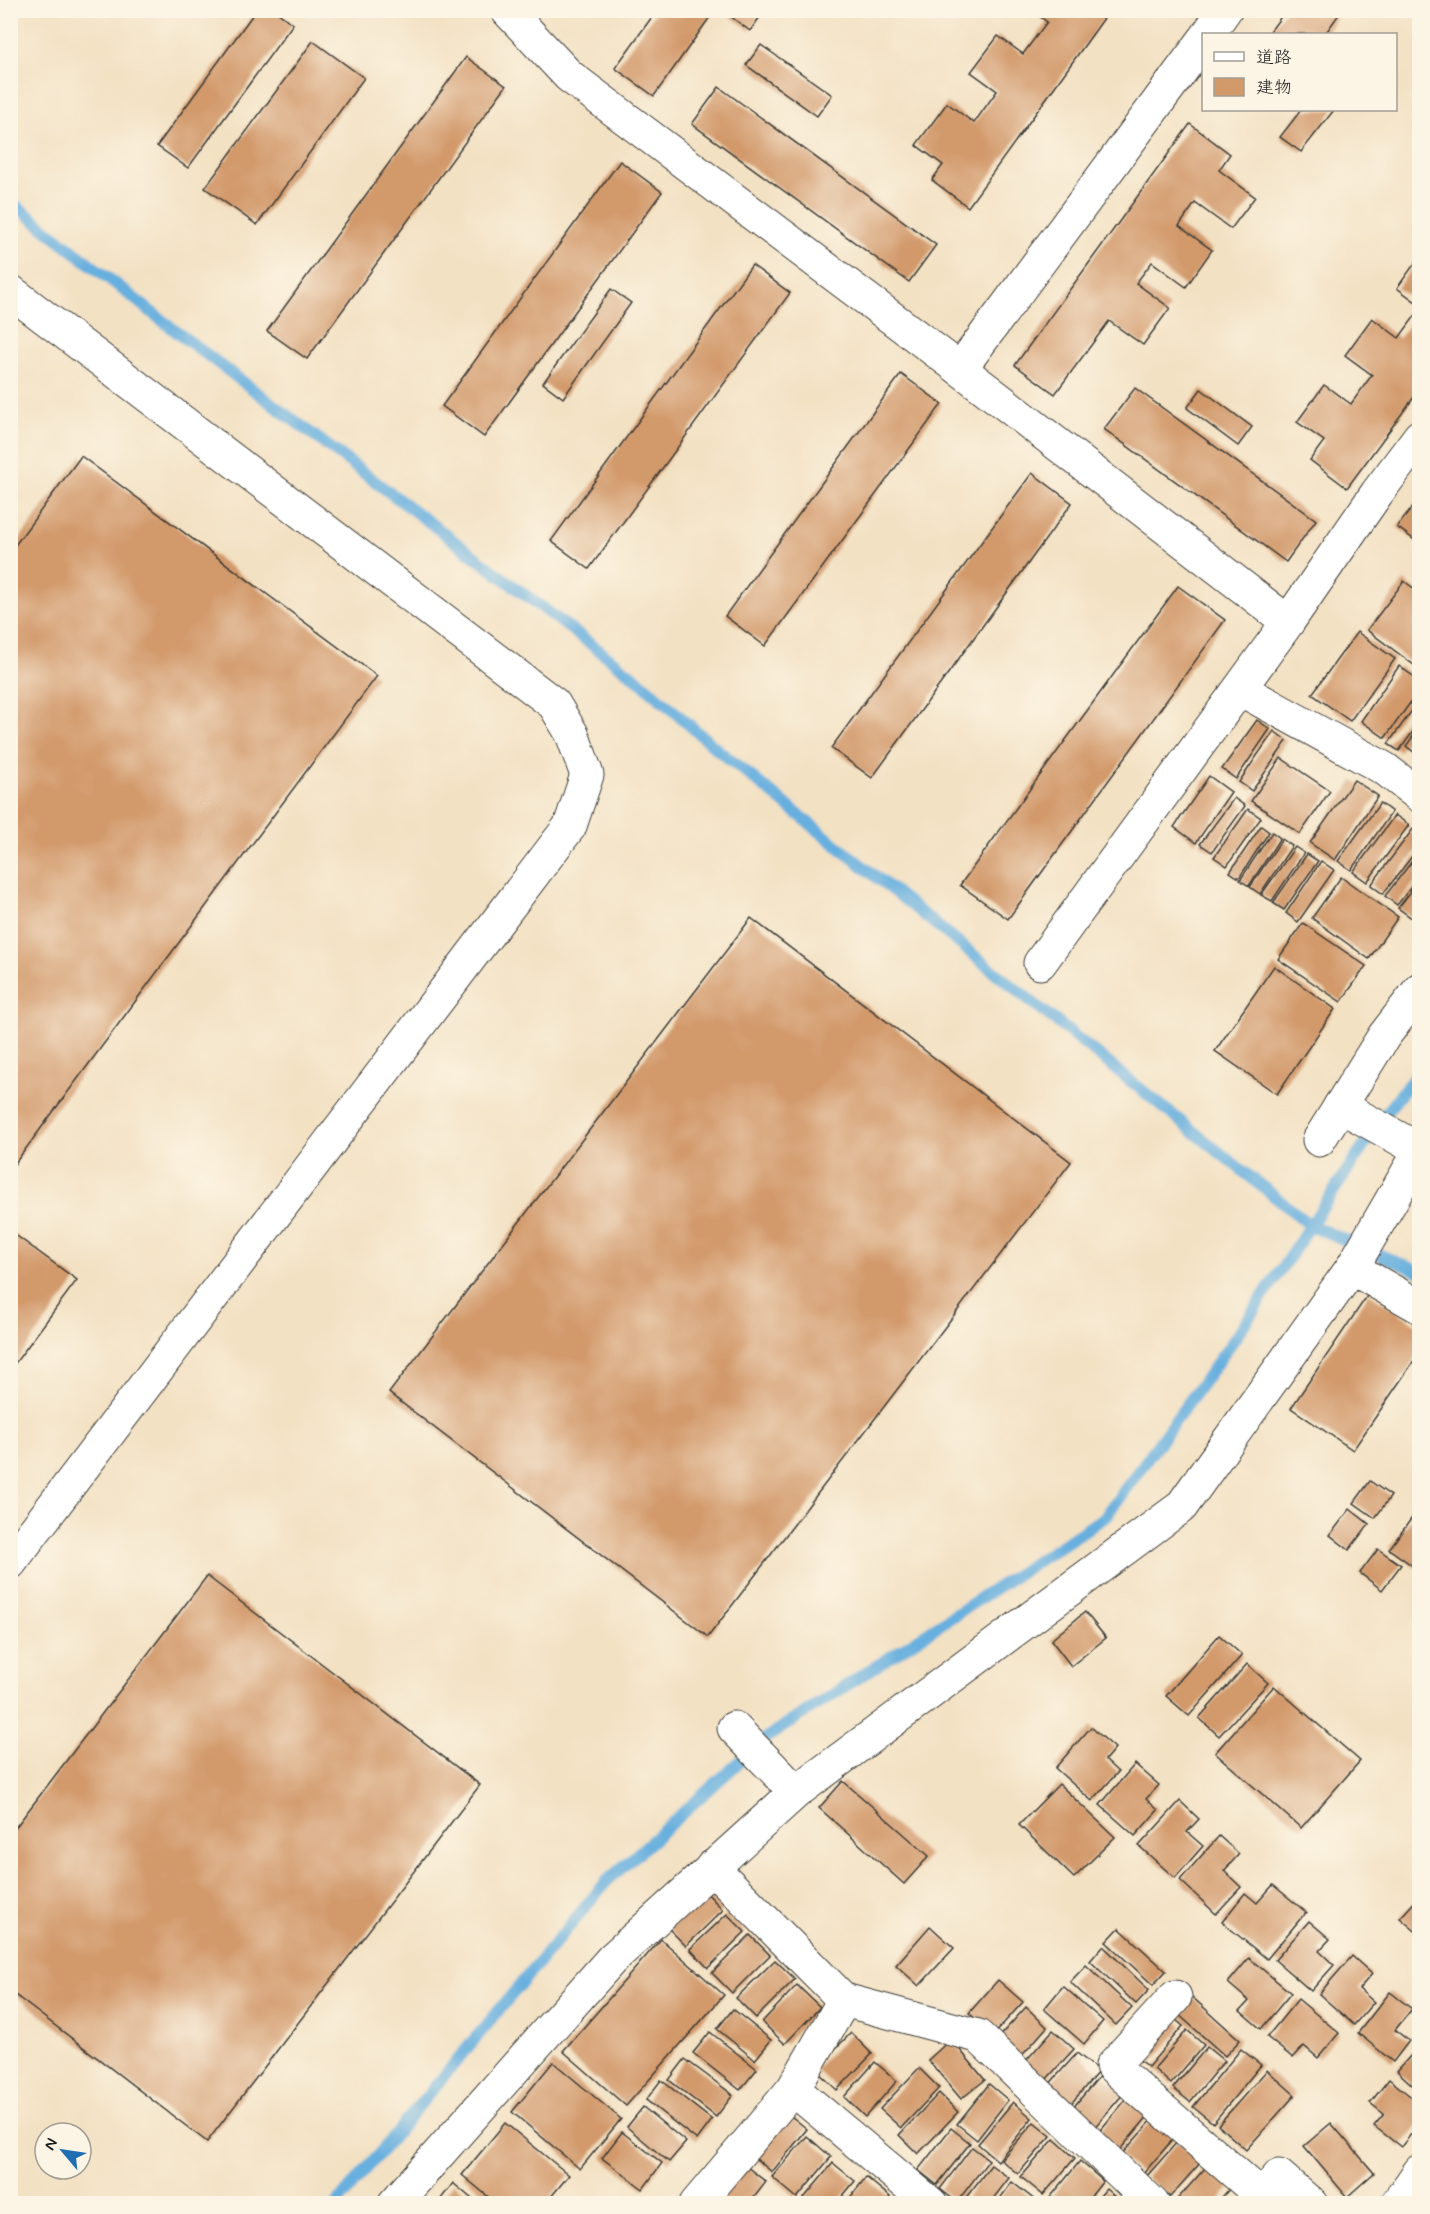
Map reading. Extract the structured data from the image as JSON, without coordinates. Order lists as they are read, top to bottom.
{
  "legend": ["道路", "建物"],
  "north": "top left"
}
